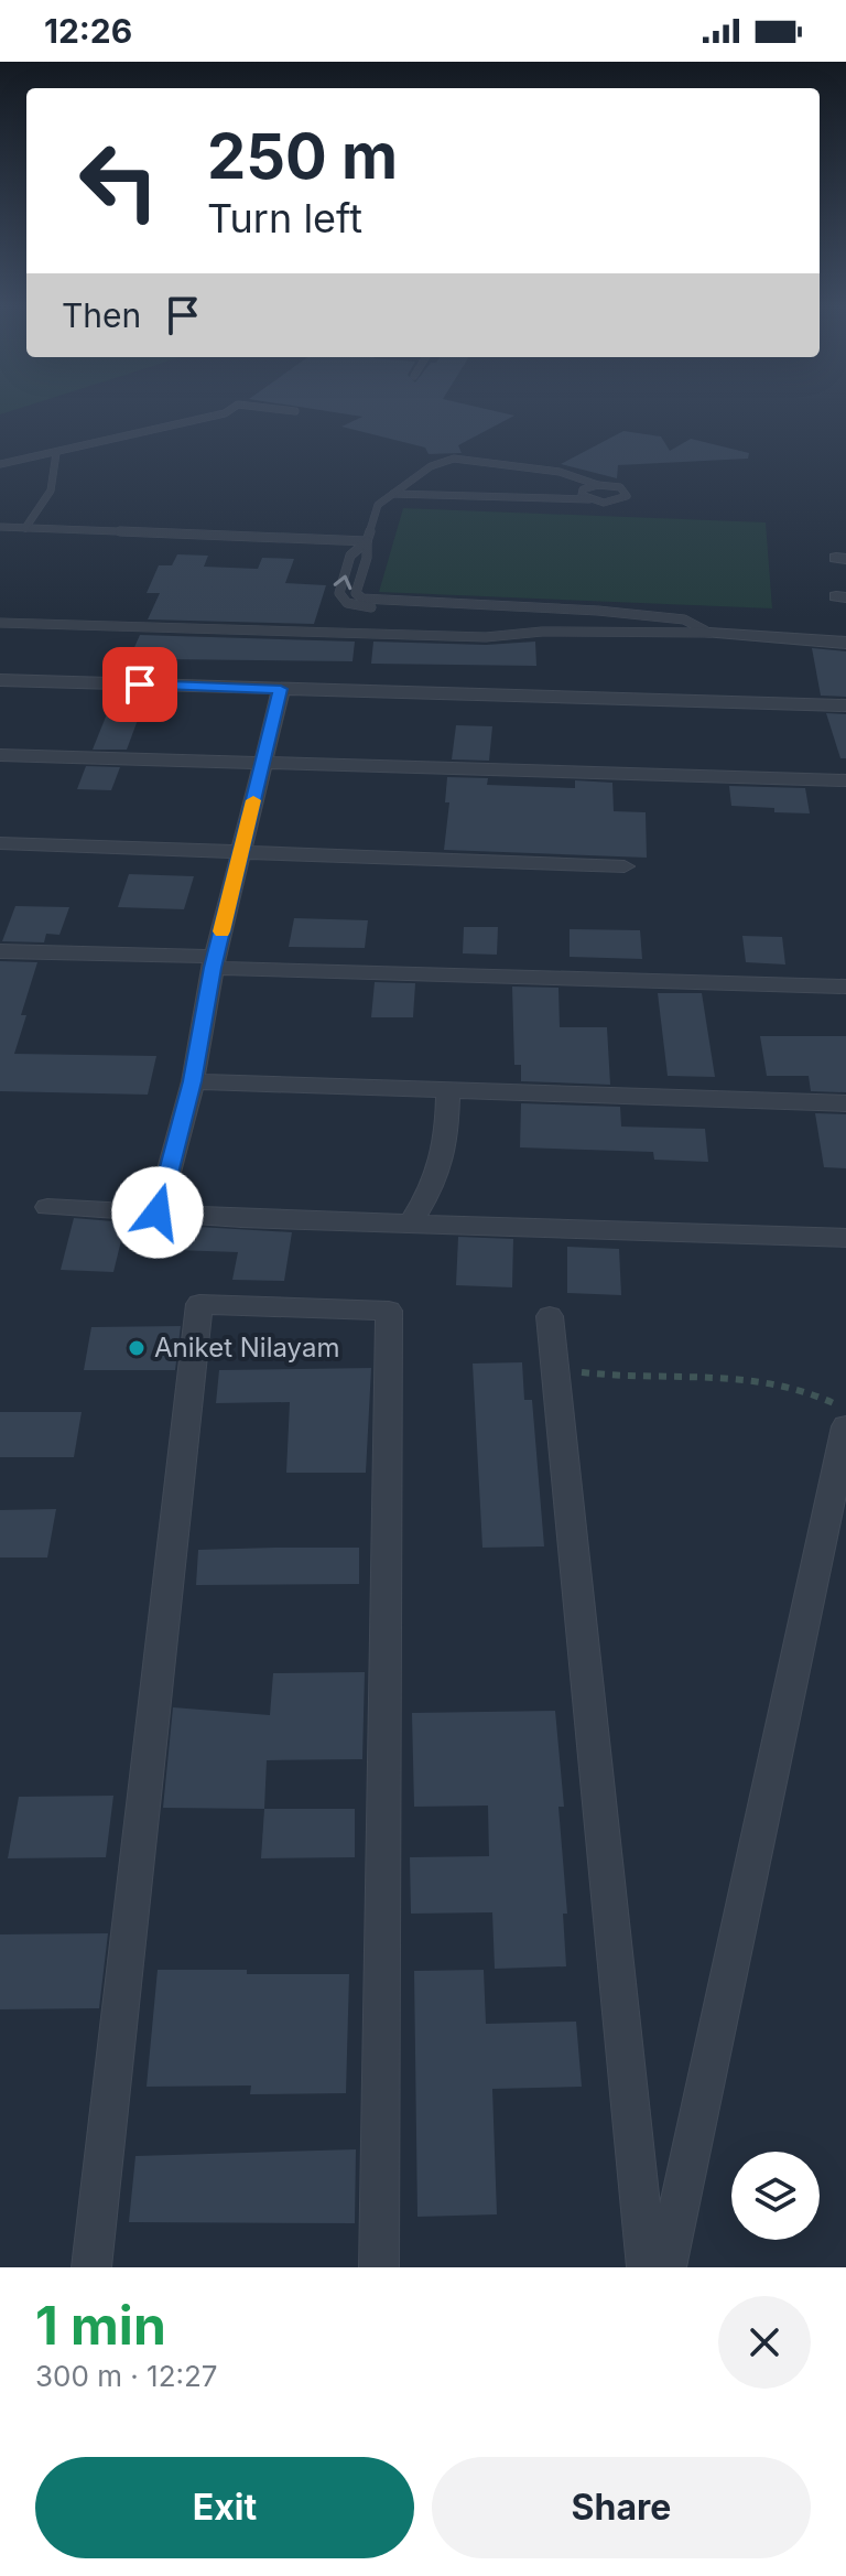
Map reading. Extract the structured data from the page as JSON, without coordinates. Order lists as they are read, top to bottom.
{
  "places": ["Aniket Nilayam"],
  "page": {
    "status": "12:26",
    "turn": ["250 m", "Turn left"],
    "then": "Then",
    "heading": ["1 min", "300 m · 12:27"],
    "buttons": ["Exit", "Share"]
  }
}
